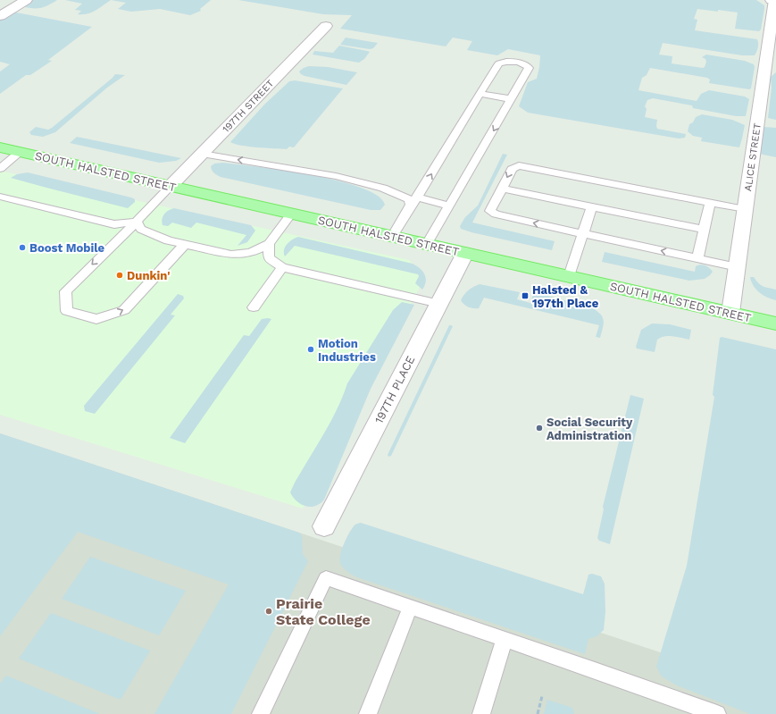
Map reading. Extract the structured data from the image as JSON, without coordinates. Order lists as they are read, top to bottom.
{
  "streets": {
    "main road": ["SOUTH HALSTED STREET"],
    "street": ["197TH STREET", "ALICE STREET", "197TH PLACE"]
  },
  "crossings": [
    ["197TH STREET", "SOUTH HALSTED STREET"],
    ["ALICE STREET", "SOUTH HALSTED STREET"],
    ["SOUTH HALSTED STREET", "197TH PLACE"]
  ],
  "places": {
    "other": [
      "Boost Mobile",
      "Dunkin'",
      "Motion Industries",
      "Social Security Administration",
      "Prairie State College"
    ],
    "transit": ["Halsted & 197th Place"]
  }
}
